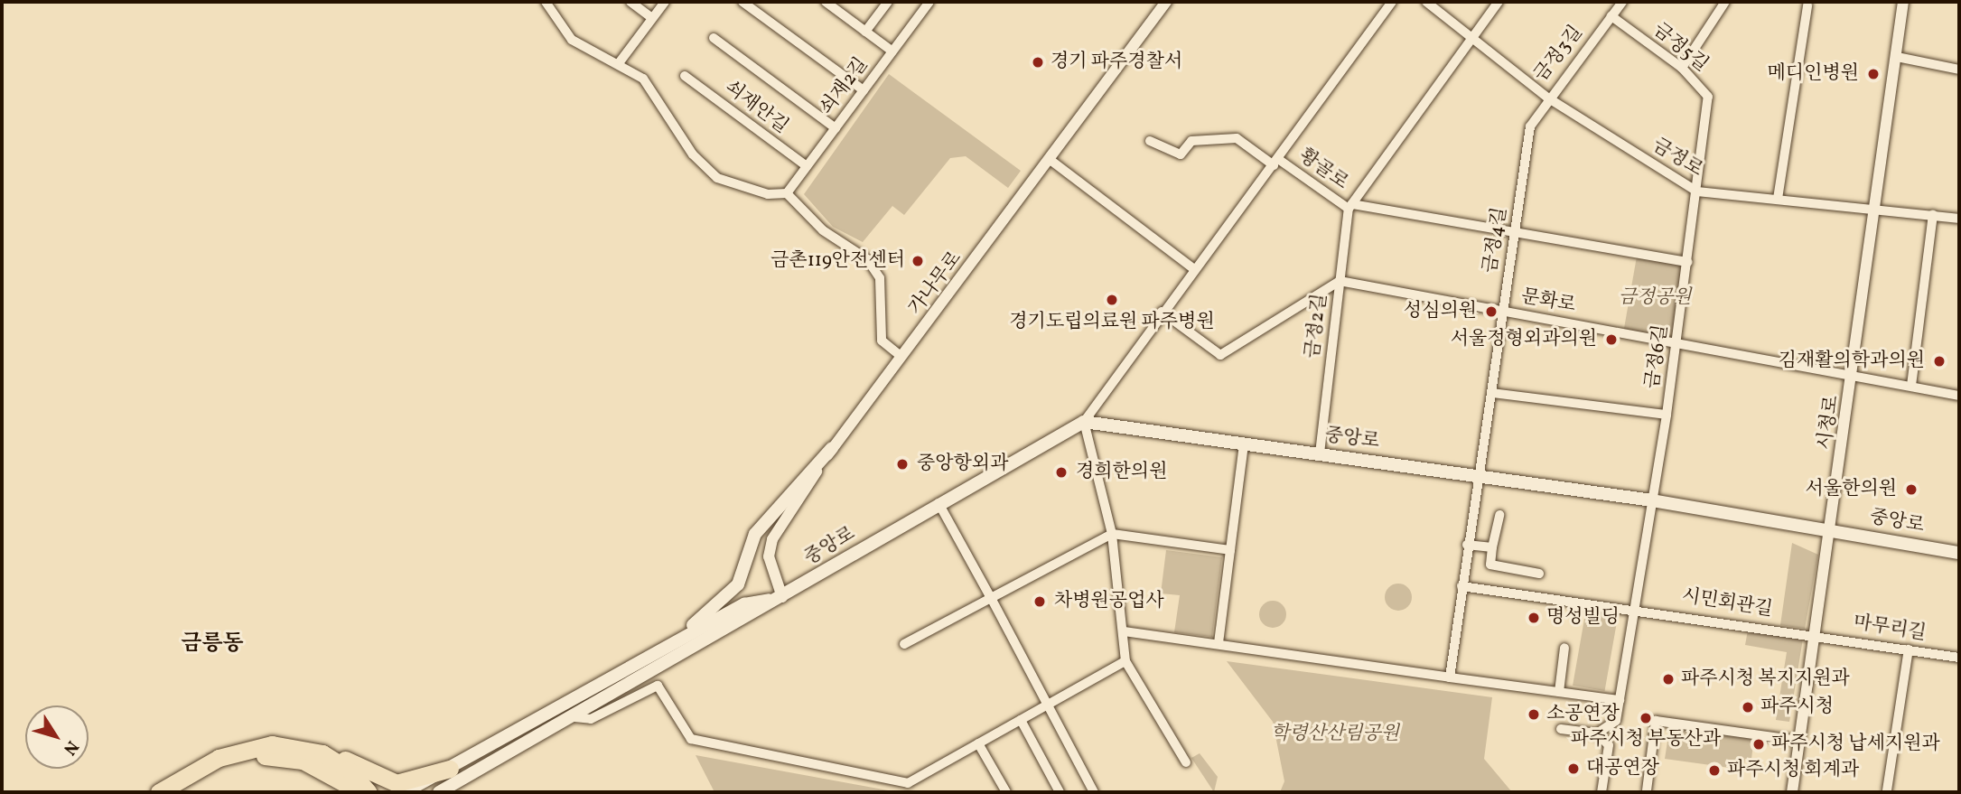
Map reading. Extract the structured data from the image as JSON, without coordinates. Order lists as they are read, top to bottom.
{
  "streets": {
    "main road": ["중앙로"],
    "street": [
      "금정5길",
      "금정3길",
      "쇠재2길",
      "쇠재안길",
      "금정로",
      "황골로",
      "금정4길",
      "가나무로",
      "문화로",
      "금정2길",
      "금정6길",
      "시청로",
      "시민회관길",
      "마무리길"
    ]
  },
  "crossings": [
    ["금정5길", "금정3길"],
    ["금정5길", "금정로"],
    ["금정5길", "금정6길"],
    ["금정3길", "금정로"],
    ["금정3길", "금정4길"],
    ["쇠재2길", "쇠재안길"],
    ["금정로", "금정4길"],
    ["금정로", "금정2길"],
    ["금정로", "금정6길"],
    ["금정로", "시청로"],
    ["황골로", "금정2길"],
    ["금정4길", "문화로"],
    ["금정4길", "금정6길"],
    ["금정4길", "중앙로"],
    ["금정4길", "시민회관길"],
    ["가나무로", "중앙로"],
    ["문화로", "금정2길"],
    ["문화로", "금정6길"],
    ["문화로", "시청로"],
    ["금정2길", "중앙로"],
    ["금정6길", "중앙로"],
    ["금정6길", "시민회관길"],
    ["시청로", "중앙로"],
    ["시청로", "시민회관길"],
    ["시청로", "마무리길"],
    ["시민회관길", "마무리길"]
  ],
  "districts": ["금릉동"],
  "parks": ["금정공원", "학령산산림공원"],
  "places": [
    "경기 파주경찰서",
    "메디인병원",
    "금촌119안전센터",
    "경기도립의료원 파주병원",
    "성심의원",
    "서울정형외과의원",
    "김재활의학과의원",
    "중앙항외과",
    "경희한의원",
    "서울한의원",
    "차병원공업사",
    "명성빌딩",
    "파주시청 복지지원과",
    "파주시청",
    "소공연장",
    "파주시청 부동산과",
    "파주시청 납세지원과",
    "대공연장",
    "파주시청 회계과"
  ],
  "north": "bottom right"
}
